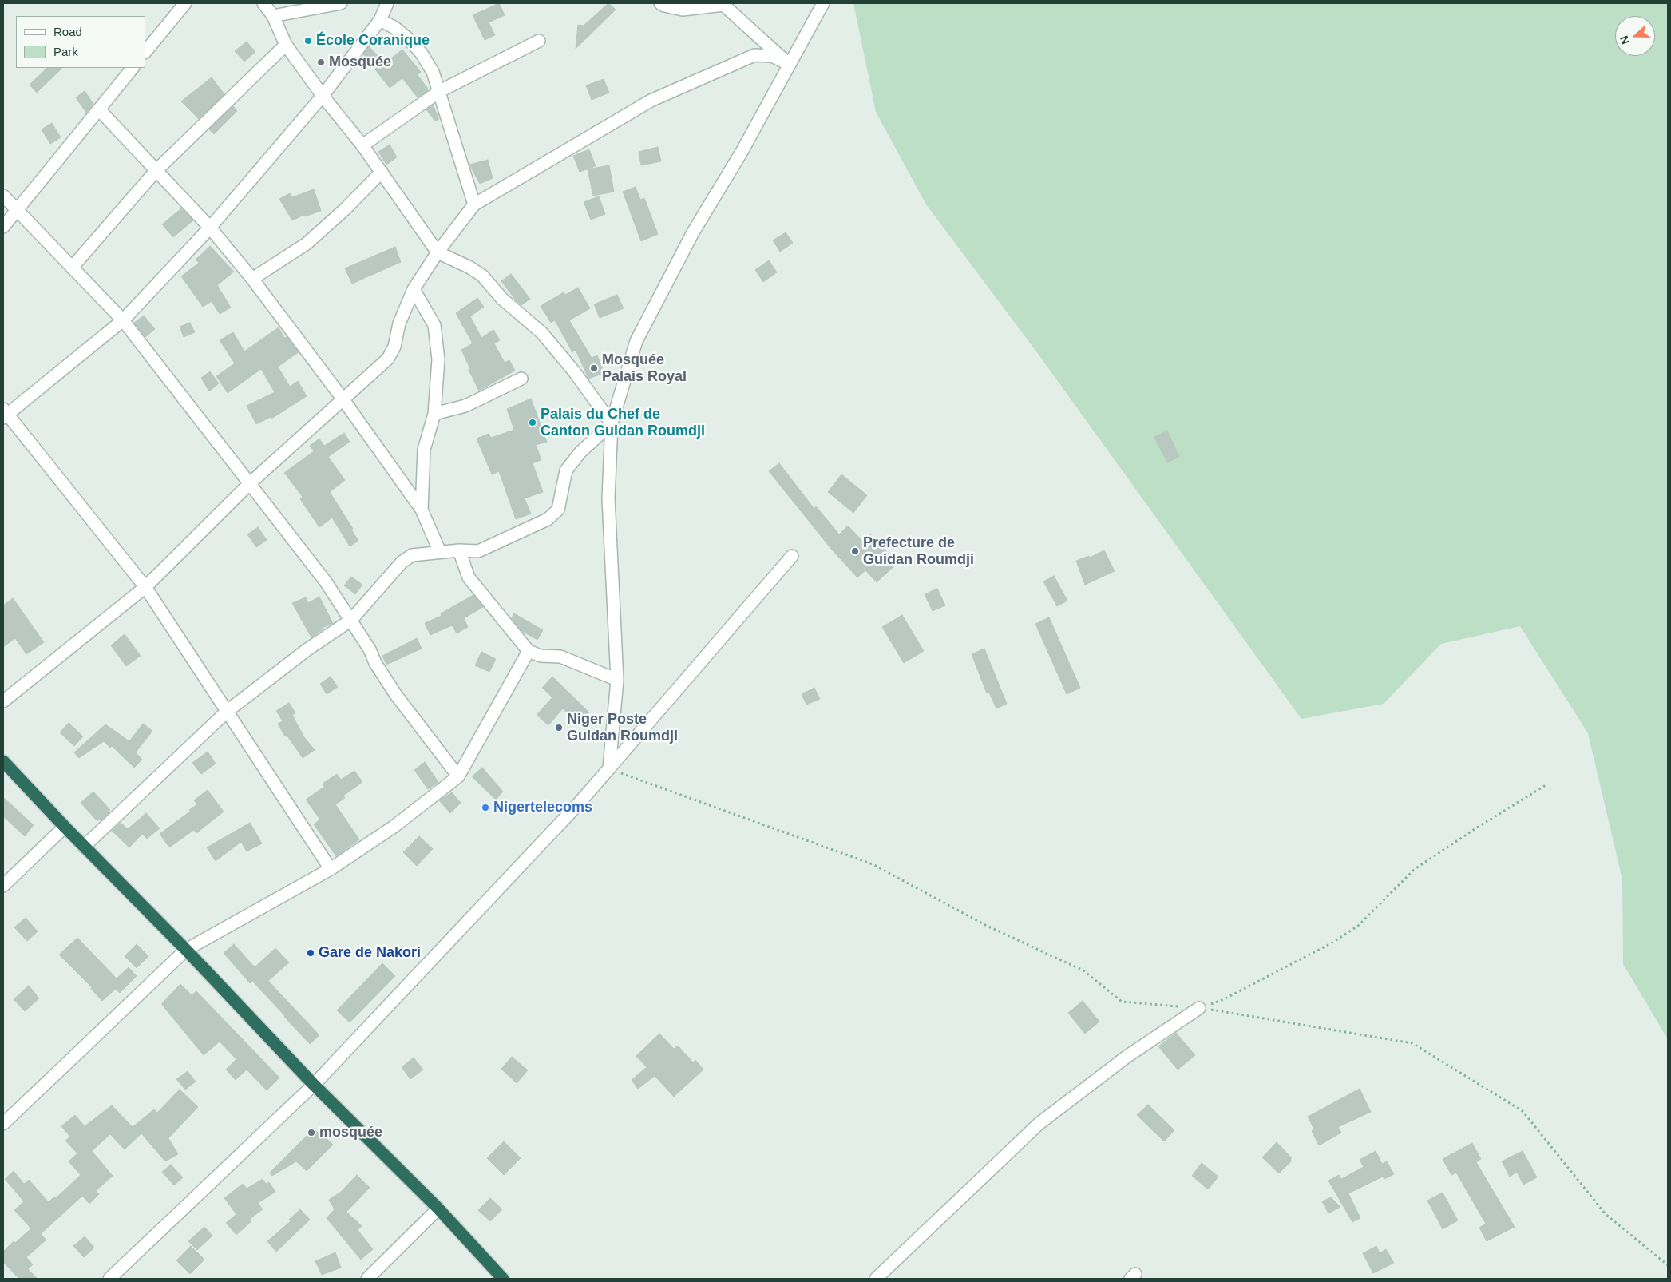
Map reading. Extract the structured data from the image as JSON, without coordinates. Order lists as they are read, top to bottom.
{
  "places": [
    "École Coranique",
    "Mosquée",
    "Mosquée Palais Royal",
    "Palais du Chef de Canton Guidan Roumdji",
    "Prefecture de Guidan Roumdji",
    "Niger Poste Guidan Roumdji",
    "Nigertelecoms",
    "Gare de Nakori",
    "mosquée"
  ],
  "legend": ["Road", "Park"],
  "north": "left"
}
